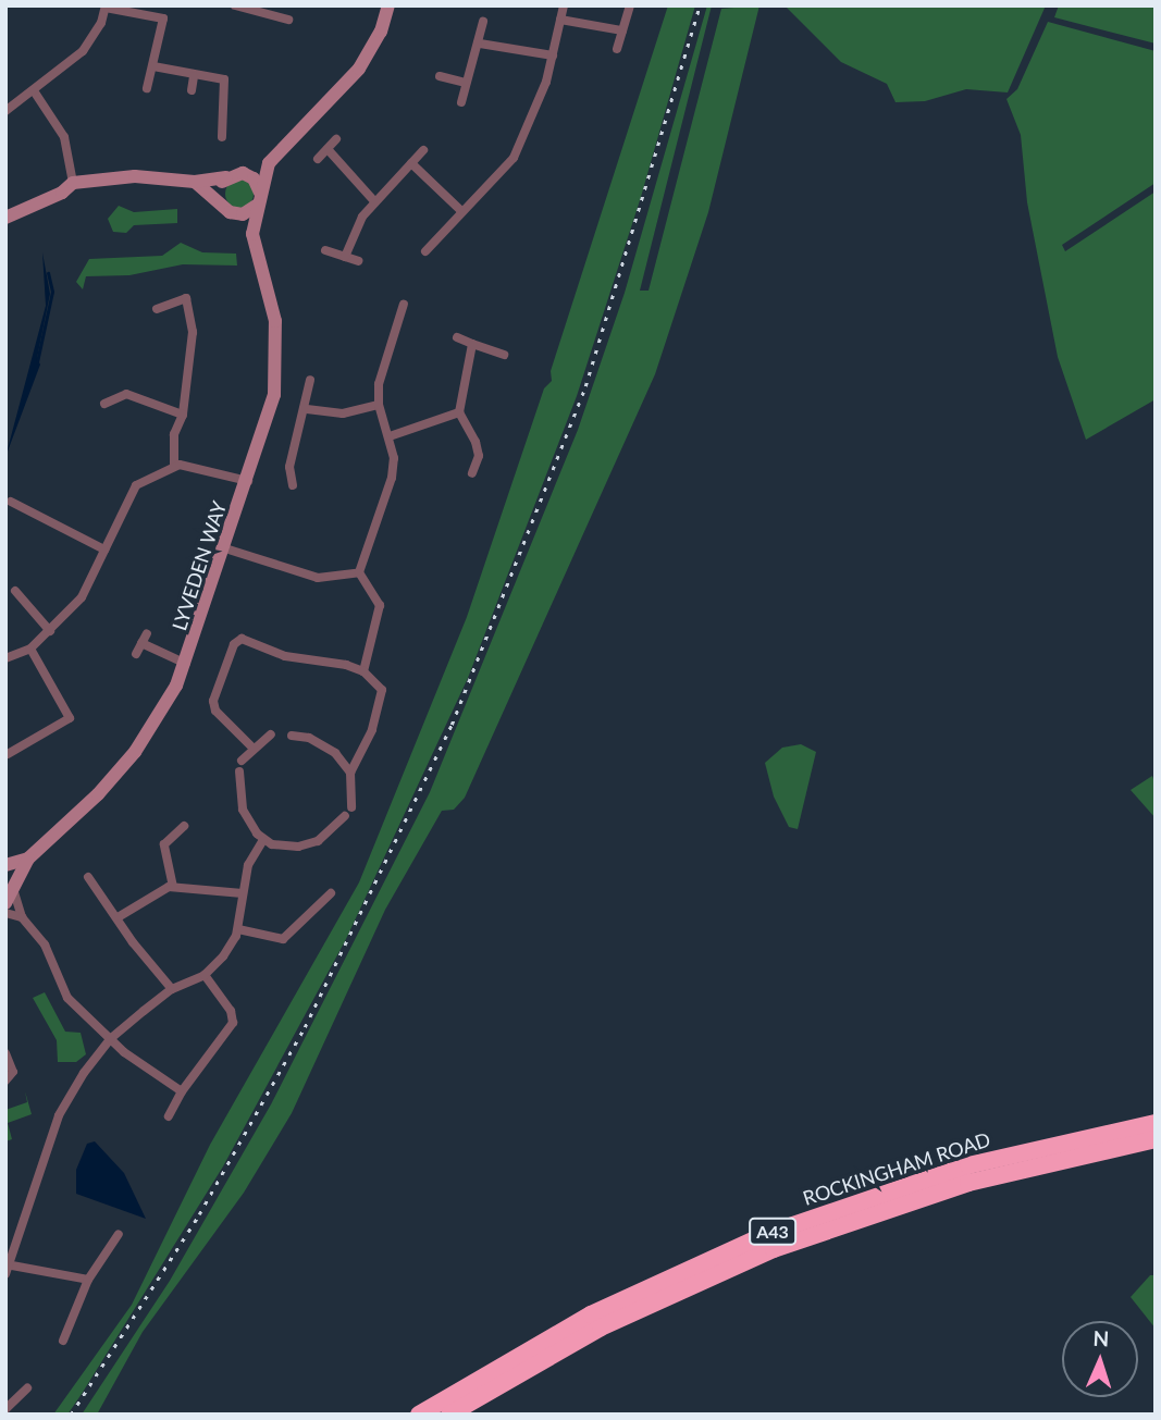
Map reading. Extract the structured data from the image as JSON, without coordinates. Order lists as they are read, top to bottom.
{
  "streets": {
    "highway": ["ROCKINGHAM ROAD", "A43"],
    "street": ["LYVEDEN WAY"]
  },
  "north": "top"
}
